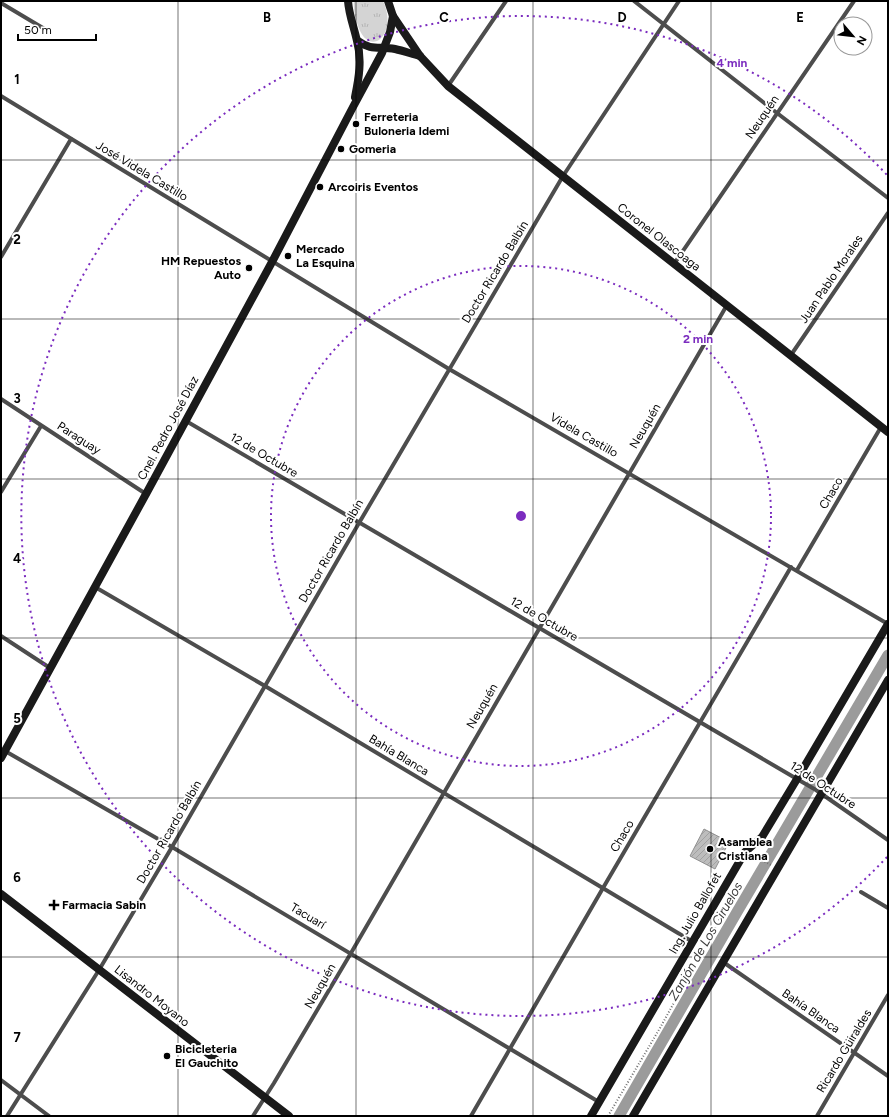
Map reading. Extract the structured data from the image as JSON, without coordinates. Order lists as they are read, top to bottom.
{
  "streets": {
    "street": [
      "Neuquén",
      "José Videla Castillo",
      "Coronel Olascoaga",
      "Doctor Ricardo Balbín",
      "Juan Pablo Morales",
      "Cnel. Pedro José Díaz",
      "Videla Castillo",
      "Paraguay",
      "12 de Octubre",
      "Chaco",
      "Bahía Blanca",
      "Ing. Julio Ballofet",
      "Tacuarí",
      "Lisandro Moyano",
      "Ricardo Güiraldes"
    ]
  },
  "crossings": [
    ["Neuquén", "Coronel Olascoaga"],
    ["Neuquén", "Videla Castillo"],
    ["Neuquén", "12 de Octubre"],
    ["Neuquén", "Bahía Blanca"],
    ["Neuquén", "Tacuarí"],
    ["Neuquén", "Lisandro Moyano"],
    ["José Videla Castillo", "Cnel. Pedro José Díaz"],
    ["José Videla Castillo", "Videla Castillo"],
    ["Coronel Olascoaga", "Doctor Ricardo Balbín"],
    ["Coronel Olascoaga", "Juan Pablo Morales"],
    ["Coronel Olascoaga", "Cnel. Pedro José Díaz"],
    ["Coronel Olascoaga", "Chaco"],
    ["Doctor Ricardo Balbín", "Videla Castillo"],
    ["Doctor Ricardo Balbín", "12 de Octubre"],
    ["Doctor Ricardo Balbín", "Bahía Blanca"],
    ["Doctor Ricardo Balbín", "Tacuarí"],
    ["Doctor Ricardo Balbín", "Lisandro Moyano"],
    ["Cnel. Pedro José Díaz", "Videla Castillo"],
    ["Cnel. Pedro José Díaz", "Paraguay"],
    ["Cnel. Pedro José Díaz", "12 de Octubre"],
    ["Cnel. Pedro José Díaz", "Bahía Blanca"],
    ["Cnel. Pedro José Díaz", "Tacuarí"],
    ["Videla Castillo", "Chaco"],
    ["Videla Castillo", "Ing. Julio Ballofet"],
    ["12 de Octubre", "Chaco"],
    ["12 de Octubre", "Ing. Julio Ballofet"],
    ["Chaco", "Bahía Blanca"],
    ["Chaco", "Tacuarí"],
    ["Bahía Blanca", "Ing. Julio Ballofet"],
    ["Bahía Blanca", "Ricardo Güiraldes"],
    ["Ing. Julio Ballofet", "Tacuarí"]
  ],
  "water": ["Zanjón de Los Ciruelos"],
  "places": {
    "other": [
      "Ferreteria Buloneria Idemi",
      "Gomeria",
      "Arcoiris Eventos",
      "Mercado La Esquina",
      "HM Repuestos Auto",
      "Asamblea Cristiana",
      "Bicicleteria El Gauchito"
    ],
    "health": ["Farmacia Sabin"]
  },
  "scale_bar": "50 m",
  "north": "bottom right",
  "grid": {
    "columns": [
      "B",
      "C",
      "D",
      "E"
    ],
    "rows": [
      "1",
      "2",
      "3",
      "4",
      "5",
      "6",
      "7"
    ]
  },
  "rings": ["4 min", "2 min"]
}
